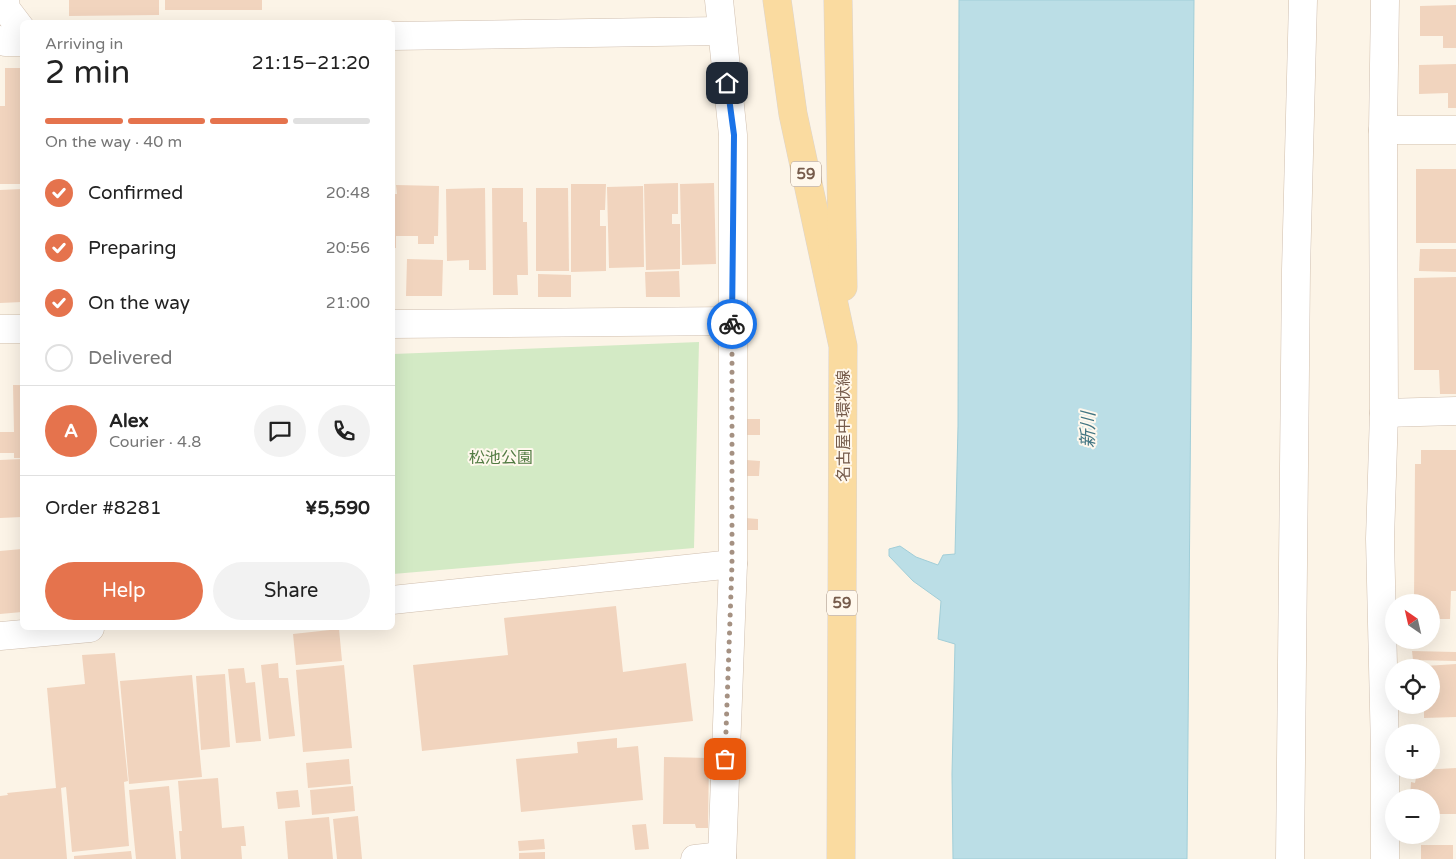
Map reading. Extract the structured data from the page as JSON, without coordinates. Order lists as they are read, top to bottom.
{
  "streets": {
    "main road": ["59", "名古屋中環状線"]
  },
  "water": ["新川"],
  "parks": ["松池公園"],
  "north": "top left",
  "page": {
    "heading": ["2 min", "Arriving in", "21:15–21:20"],
    "panel": [
      "Alex",
      "Courier · 4.8",
      "Order #8281",
      "¥5,590"
    ],
    "bar": "On the way · 40 m",
    "list": [
      ["Confirmed", "20:48"],
      ["Preparing", "20:56"],
      ["On the way", "21:00"],
      "Delivered"
    ],
    "round": "A",
    "buttons": ["Help", "Share"],
    "map_buttons": ["+", "−"]
  }
}
